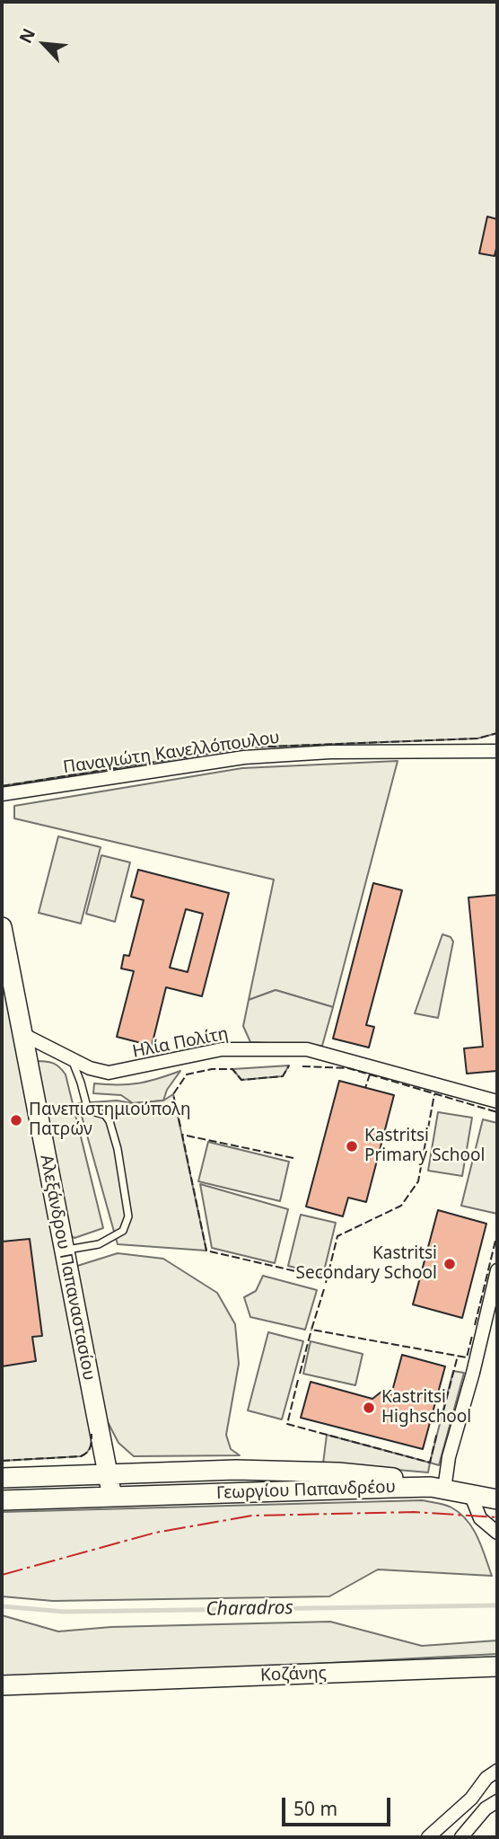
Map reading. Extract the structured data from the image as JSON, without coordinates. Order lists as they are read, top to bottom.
{
  "streets": {
    "street": [
      "Παναγιώτη Κανελλόπουλου",
      "Ηλία Πολίτη",
      "Αλεξάνδρου Παπαναστασίου",
      "Γεωργίου Παπανδρέου",
      "Κοζάνης"
    ]
  },
  "crossings": [
    ["Ηλία Πολίτη", "Αλεξάνδρου Παπαναστασίου"],
    ["Αλεξάνδρου Παπαναστασίου", "Γεωργίου Παπανδρέου"]
  ],
  "water": ["Charadros"],
  "places": [
    "Πανεπιστημιούπολη Πατρών",
    "Kastritsi Primary School",
    "Kastritsi Secondary School",
    "Kastritsi Highschool"
  ],
  "scale_bar": "50 m",
  "north": "top left"
}
